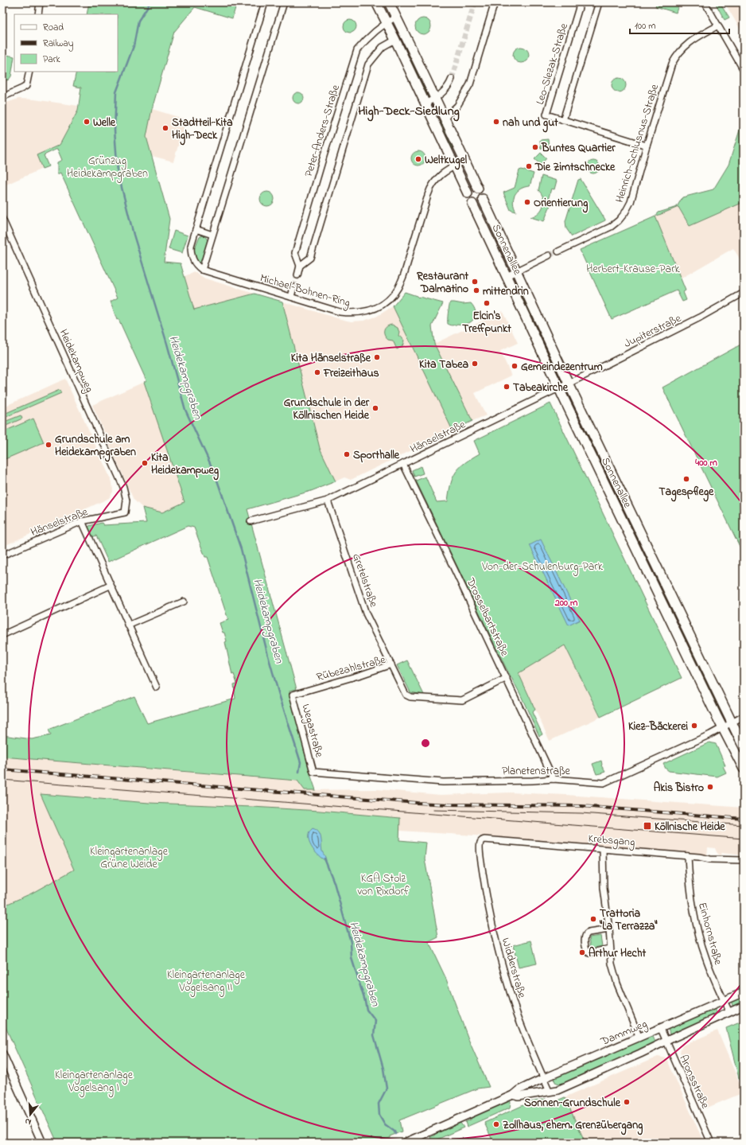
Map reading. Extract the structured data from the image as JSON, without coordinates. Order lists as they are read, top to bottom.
{
  "streets": {
    "main road": ["Sonnenallee"],
    "street": [
      "Leo-Slezak-Straße",
      "Peter-Anders-Straße",
      "Heinrich-Schlusnus-Straße",
      "Michael-Bohnen-Ring",
      "Jupiterstraße",
      "Heidekampweg",
      "Hänselstraße",
      "Gretelstraße",
      "Drosselbartstraße",
      "Rübezahlstraße",
      "Wegastraße",
      "Planetenstraße",
      "Krebsgang",
      "Einhornstraße",
      "Widderstraße",
      "Dammweg",
      "Aronsstraße"
    ]
  },
  "crossings": [
    ["Leo-Slezak-Straße", "Heinrich-Schlusnus-Straße"],
    ["Sonnenallee", "Jupiterstraße"],
    ["Sonnenallee", "Hänselstraße"],
    ["Sonnenallee", "Planetenstraße"],
    ["Jupiterstraße", "Hänselstraße"],
    ["Heidekampweg", "Hänselstraße"],
    ["Hänselstraße", "Gretelstraße"],
    ["Hänselstraße", "Drosselbartstraße"],
    ["Gretelstraße", "Rübezahlstraße"],
    ["Drosselbartstraße", "Rübezahlstraße"],
    ["Drosselbartstraße", "Planetenstraße"],
    ["Rübezahlstraße", "Wegastraße"],
    ["Wegastraße", "Planetenstraße"],
    ["Krebsgang", "Einhornstraße"],
    ["Krebsgang", "Widderstraße"],
    ["Einhornstraße", "Dammweg"],
    ["Widderstraße", "Dammweg"],
    ["Dammweg", "Aronsstraße"]
  ],
  "districts": ["High-Deck-Siedlung"],
  "water": ["Heidekampgraben"],
  "parks": [
    "Grünzug Heidekampgraben",
    "Herbert-Krause-Park",
    "Von-der-Schulenburg-Park",
    "Kleingartenanlage Grüne Weide",
    "KGA Stolz von Rixdorf",
    "Kleingartenanlage Vogelsang II",
    "Kleingartenanlage Vogelsang I"
  ],
  "places": {
    "other": [
      "Welle",
      "nah und gut",
      "Stadtteil-Kita High-Deck",
      "Buntes Quartier",
      "Weltkugel",
      "Die Zimtschnecke",
      "Orientierung",
      "Restaurant Dalmatino",
      "mittendrin",
      "Elcin's Treffpunkt",
      "Kita Hänselstraße",
      "Kita Tabea",
      "Gemeindezentrum",
      "Freizeithaus",
      "Tabeakirche",
      "Grundschule in der Köllnischen Heide",
      "Grundschule am Heidekampgraben",
      "Sporthalle",
      "Kita Heidekampweg",
      "Tagespflege",
      "Kiez-Bäckerei",
      "Akis Bistro",
      "Trattoria \"La Terrazza\"",
      "Arthur Hecht",
      "Sonnen-Grundschule",
      "Zollhaus, ehem. Grenzübergang"
    ],
    "transit": ["Köllnische Heide"]
  },
  "legend": ["Road", "Railway", "Park"],
  "scale_bar": "100 m",
  "north": "bottom",
  "rings": ["400 m", "200 m"]
}
